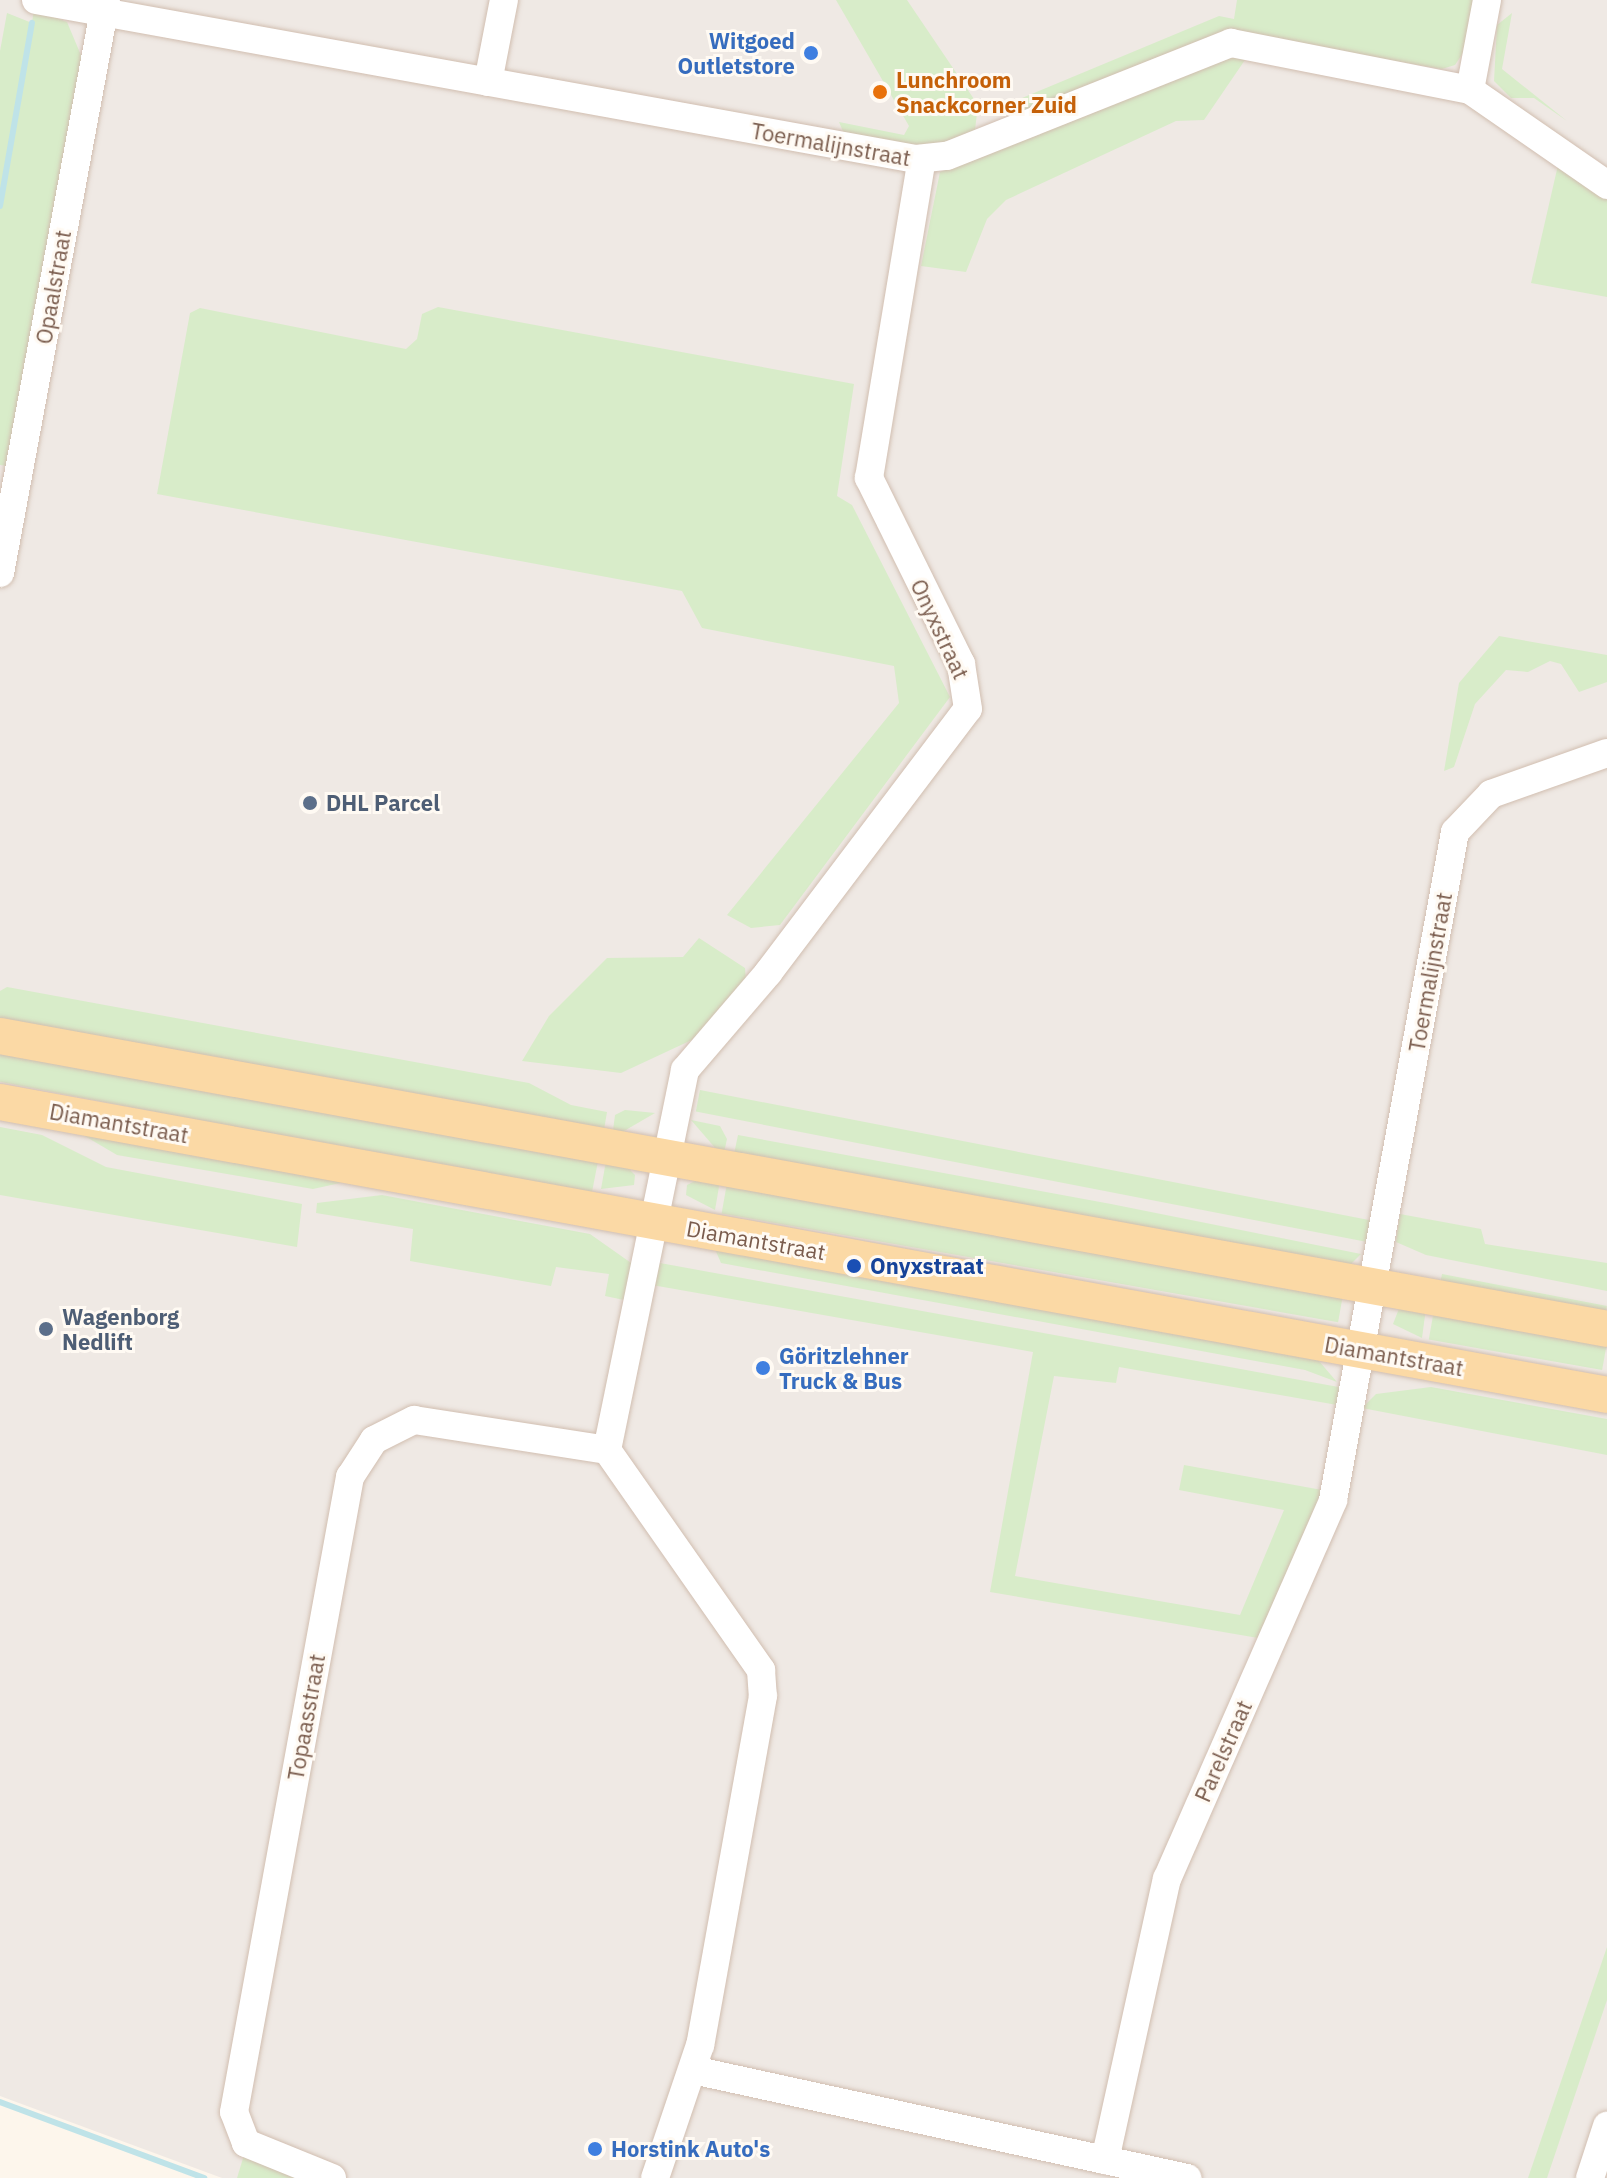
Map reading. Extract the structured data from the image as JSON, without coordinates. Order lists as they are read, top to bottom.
{
  "streets": {
    "main road": ["Diamantstraat"],
    "street": [
      "Toermalijnstraat",
      "Opaalstraat",
      "Onyxstraat",
      "Topaasstraat",
      "Parelstraat"
    ]
  },
  "crossings": [
    ["Toermalijnstraat", "Opaalstraat"],
    ["Toermalijnstraat", "Onyxstraat"],
    ["Toermalijnstraat", "Diamantstraat"],
    ["Toermalijnstraat", "Parelstraat"],
    ["Onyxstraat", "Diamantstraat"],
    ["Diamantstraat", "Parelstraat"]
  ],
  "places": [
    "Witgoed Outletstore",
    "Lunchroom Snackcorner Zuid",
    "DHL Parcel",
    "Onyxstraat",
    "Wagenborg Nedlift",
    "Göritzlehner Truck & Bus",
    "Horstink Auto's"
  ]
}
